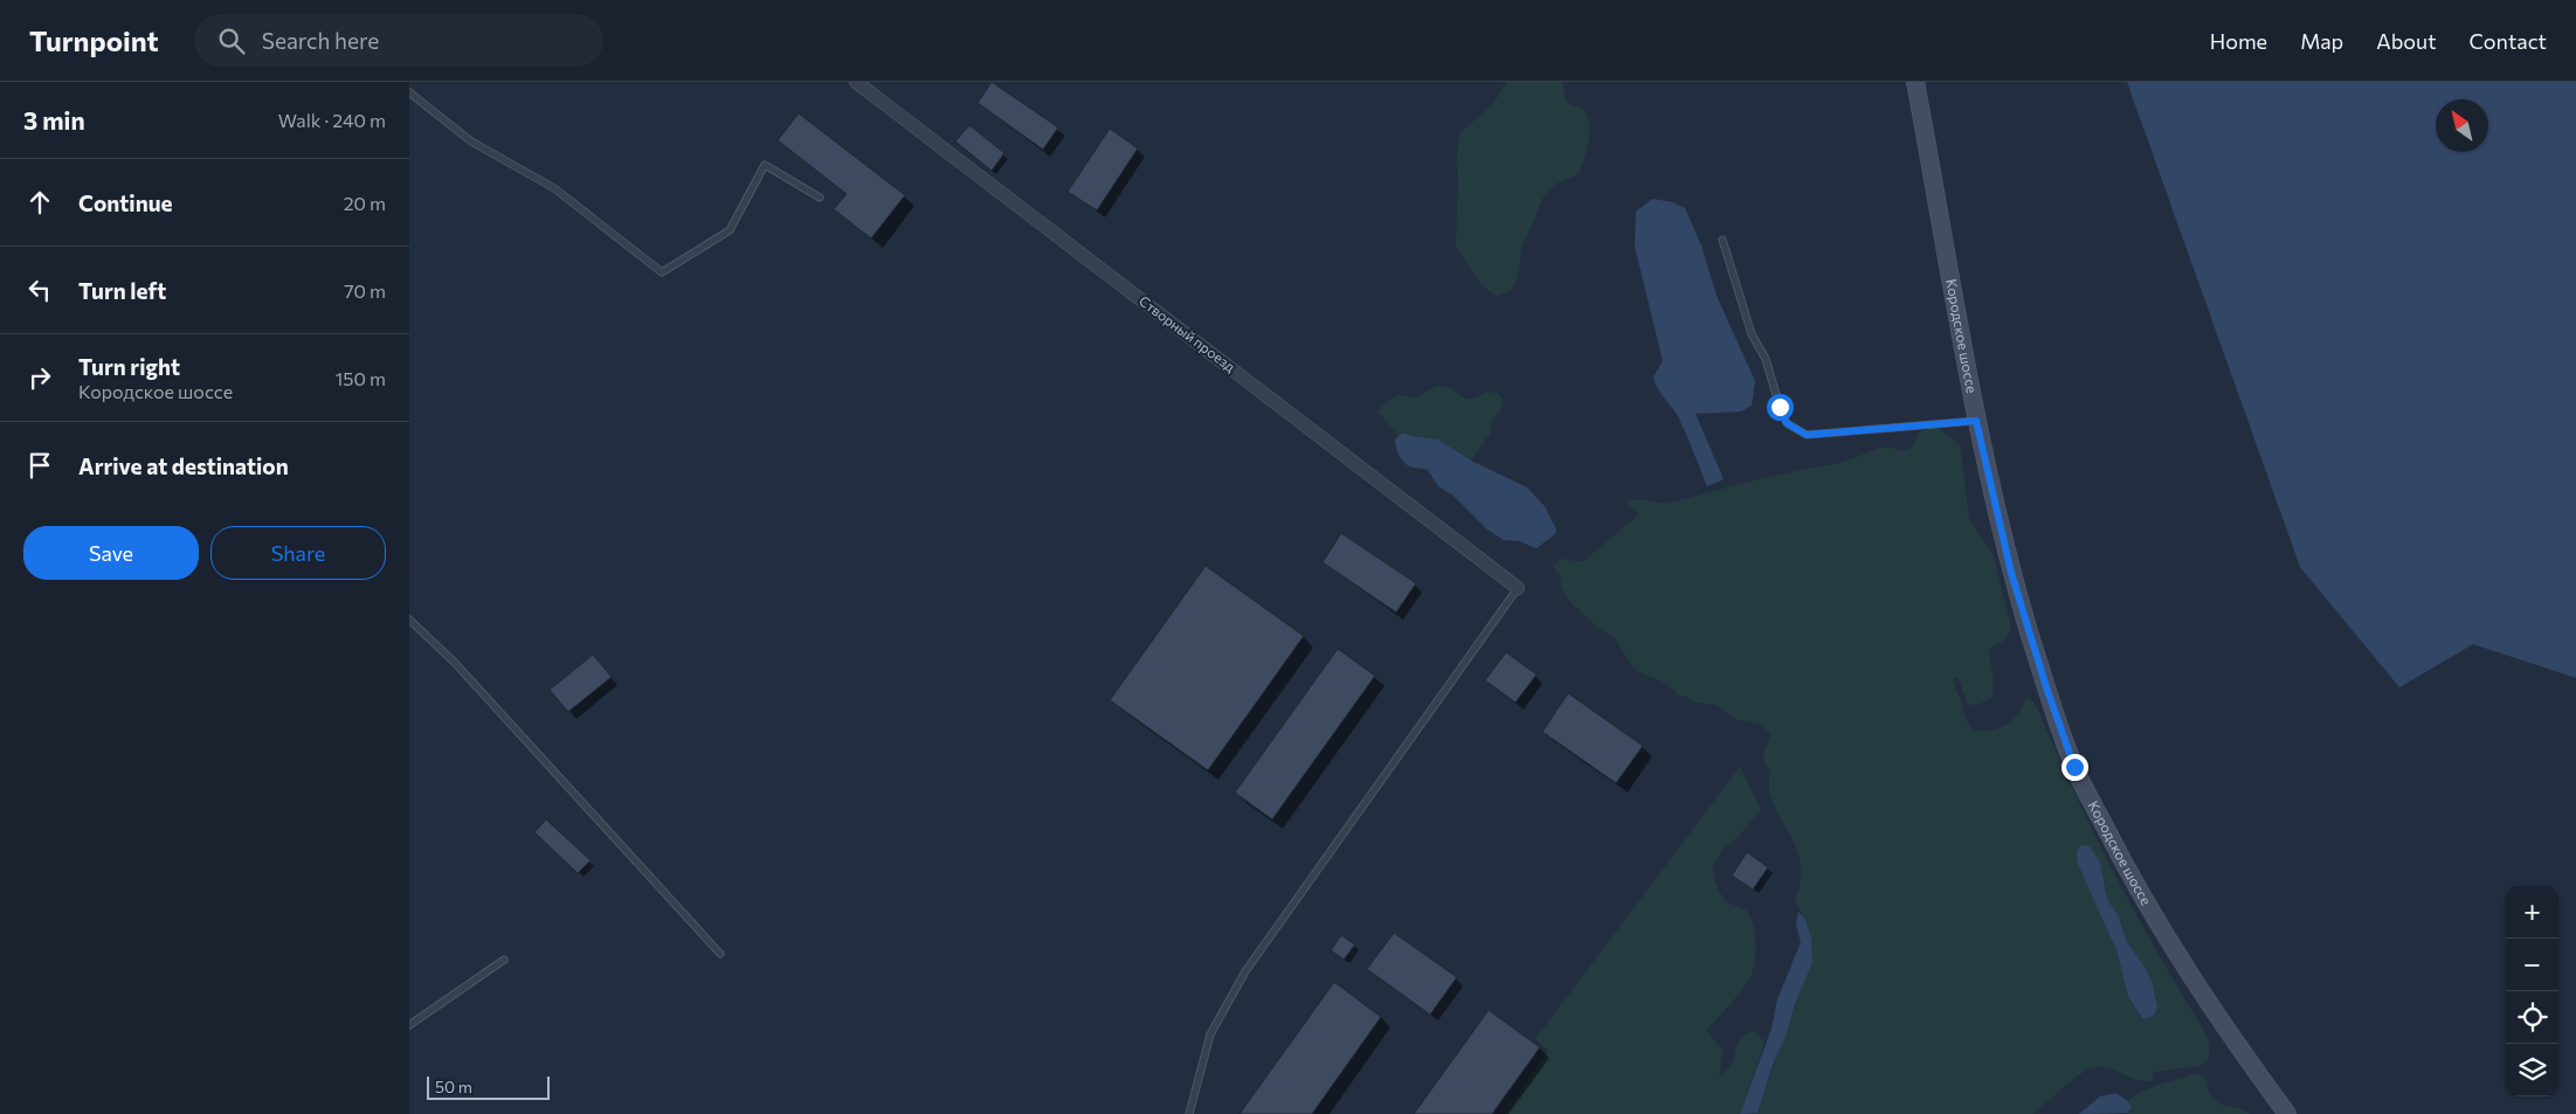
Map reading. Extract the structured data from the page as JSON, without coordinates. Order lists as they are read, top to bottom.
{
  "streets": {
    "main road": ["Кородское шоссе"],
    "street": ["Створный проезд"]
  },
  "scale_bar": "50 m",
  "north": "top left",
  "page": {
    "header": "Turnpoint",
    "search": "Search here",
    "nav": [
      "Home",
      "Map",
      "About",
      "Contact"
    ],
    "heading": ["3 min", "Walk · 240 m"],
    "list": [
      ["Continue", "20 m"],
      ["Turn left", "70 m"],
      ["Turn right", "Кородское шоссе", "150 m"],
      "Arrive at destination"
    ],
    "buttons": ["Save", "Share"],
    "map_buttons": ["+", "−"],
    "scale": "50 m"
  }
}
